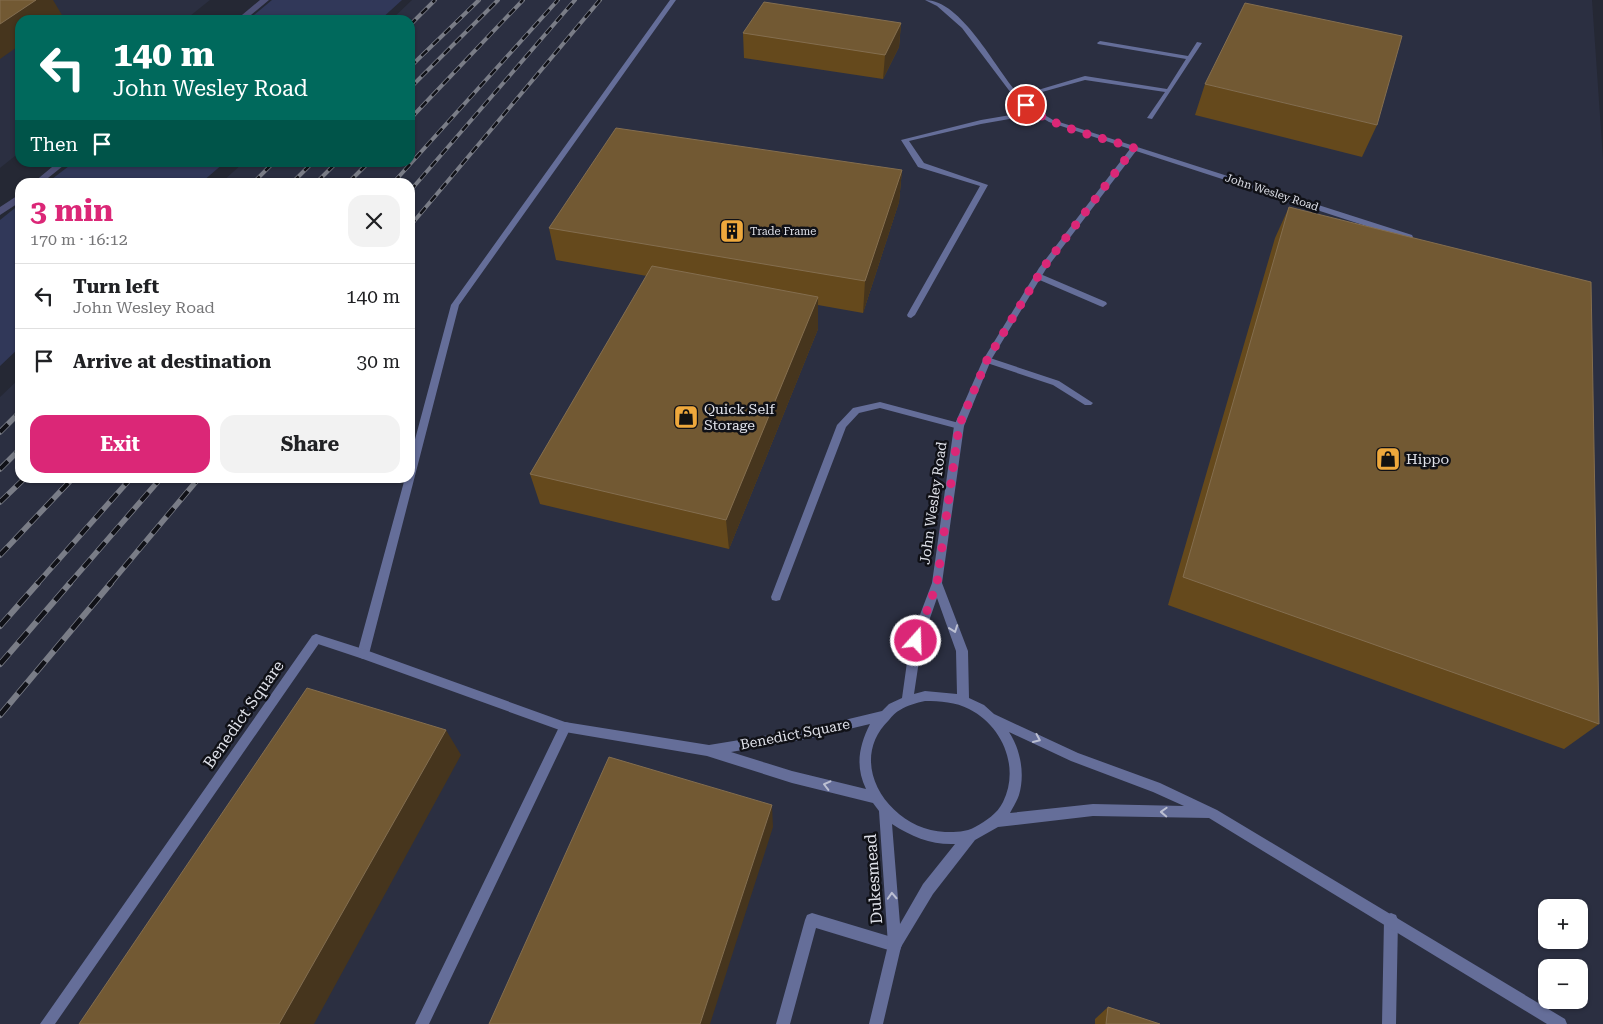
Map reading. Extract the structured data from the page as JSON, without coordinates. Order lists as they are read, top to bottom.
{
  "streets": {
    "street": ["John Wesley Road", "Benedict Square", "Dukesmead"]
  },
  "crossings": [
    ["John Wesley Road", "Benedict Square"],
    ["John Wesley Road", "Dukesmead"],
    ["Benedict Square", "Dukesmead"]
  ],
  "one_way": ["Dukesmead"],
  "places": {
    "building": ["Trade Frame"],
    "shop": ["Quick Self Storage", "Hippo"]
  },
  "page": {
    "turn": ["140 m", "John Wesley Road"],
    "then": "Then",
    "heading": ["3 min", "170 m · 16:12"],
    "list": [
      {
        "name": "Turn left",
        "note": "John Wesley Road",
        "value": "140 m"
      },
      {
        "name": "Arrive at destination",
        "value": "30 m"
      }
    ],
    "buttons": ["Exit", "Share"],
    "map_buttons": ["+", "−"]
  }
}
